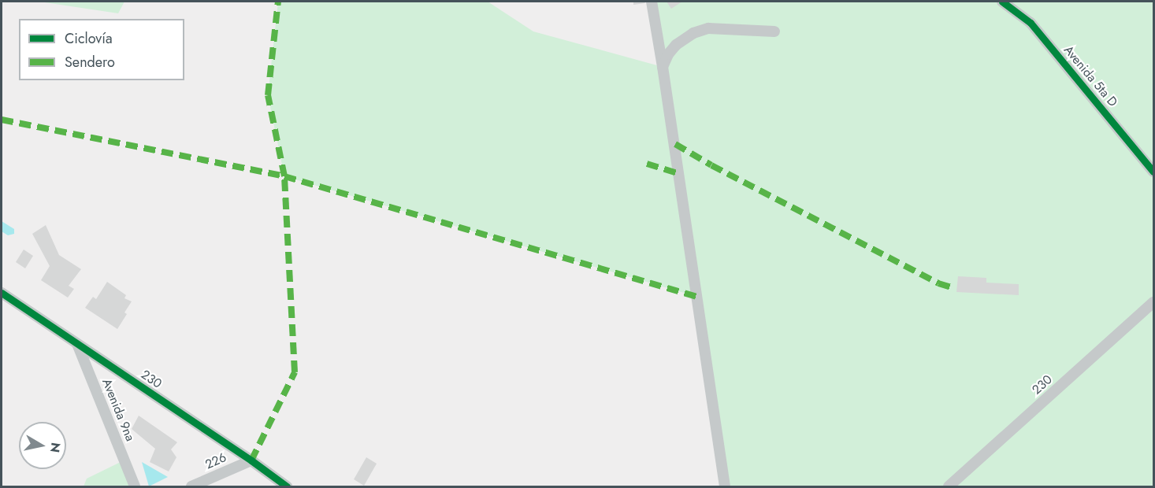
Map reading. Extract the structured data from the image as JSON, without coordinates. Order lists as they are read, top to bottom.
{
  "streets": {
    "street": [
      "Avenida 5ta D",
      "230",
      "Avenida 9na",
      "226"
    ]
  },
  "crossings": [
    ["230", "Avenida 9na"],
    ["230", "226"]
  ],
  "legend": ["Ciclovía", "Sendero"],
  "north": "right"
}
